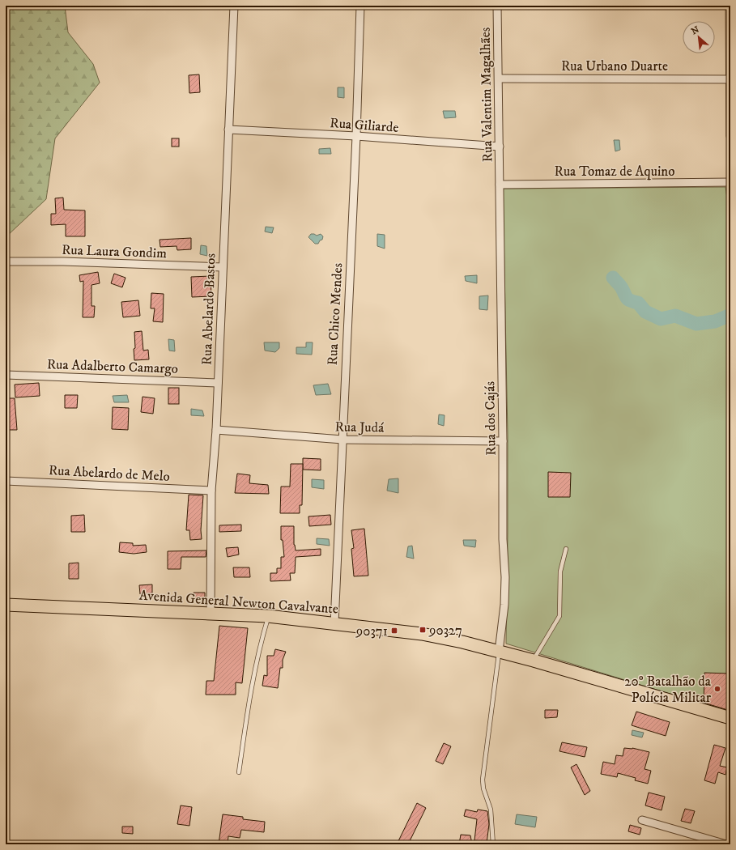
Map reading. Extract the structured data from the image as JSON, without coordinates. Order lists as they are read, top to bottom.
{
  "streets": {
    "main road": ["Avenida General Newton Cavalvante"],
    "street": [
      "Rua Urbano Duarte",
      "Rua Valentim Magalhães",
      "Rua Giliarde",
      "Rua Tomaz de Aquino",
      "Rua Laura Gondim",
      "Rua Abelardo Bastos",
      "Rua Chico Mendes",
      "Rua Adalberto Camargo",
      "Rua dos Cajás",
      "Rua Judá",
      "Rua Abelardo de Melo"
    ]
  },
  "crossings": [
    ["Rua Urbano Duarte", "Rua Valentim Magalhães"],
    ["Rua Valentim Magalhães", "Rua Giliarde"],
    ["Rua Valentim Magalhães", "Rua Tomaz de Aquino"],
    ["Rua Valentim Magalhães", "Rua dos Cajás"],
    ["Rua Giliarde", "Rua Abelardo Bastos"],
    ["Rua Giliarde", "Rua Chico Mendes"],
    ["Rua Tomaz de Aquino", "Rua dos Cajás"],
    ["Rua Laura Gondim", "Rua Abelardo Bastos"],
    ["Rua Abelardo Bastos", "Rua Adalberto Camargo"],
    ["Rua Abelardo Bastos", "Rua Judá"],
    ["Rua Abelardo Bastos", "Rua Abelardo de Melo"],
    ["Rua Abelardo Bastos", "Avenida General Newton Cavalvante"],
    ["Rua Chico Mendes", "Rua Judá"],
    ["Rua Chico Mendes", "Avenida General Newton Cavalvante"],
    ["Rua dos Cajás", "Rua Judá"],
    ["Rua dos Cajás", "Avenida General Newton Cavalvante"]
  ],
  "places": {
    "transit": ["90327", "90371"],
    "other": ["20º Batalhão da Polícia Militar"]
  },
  "north": "top left"
}
